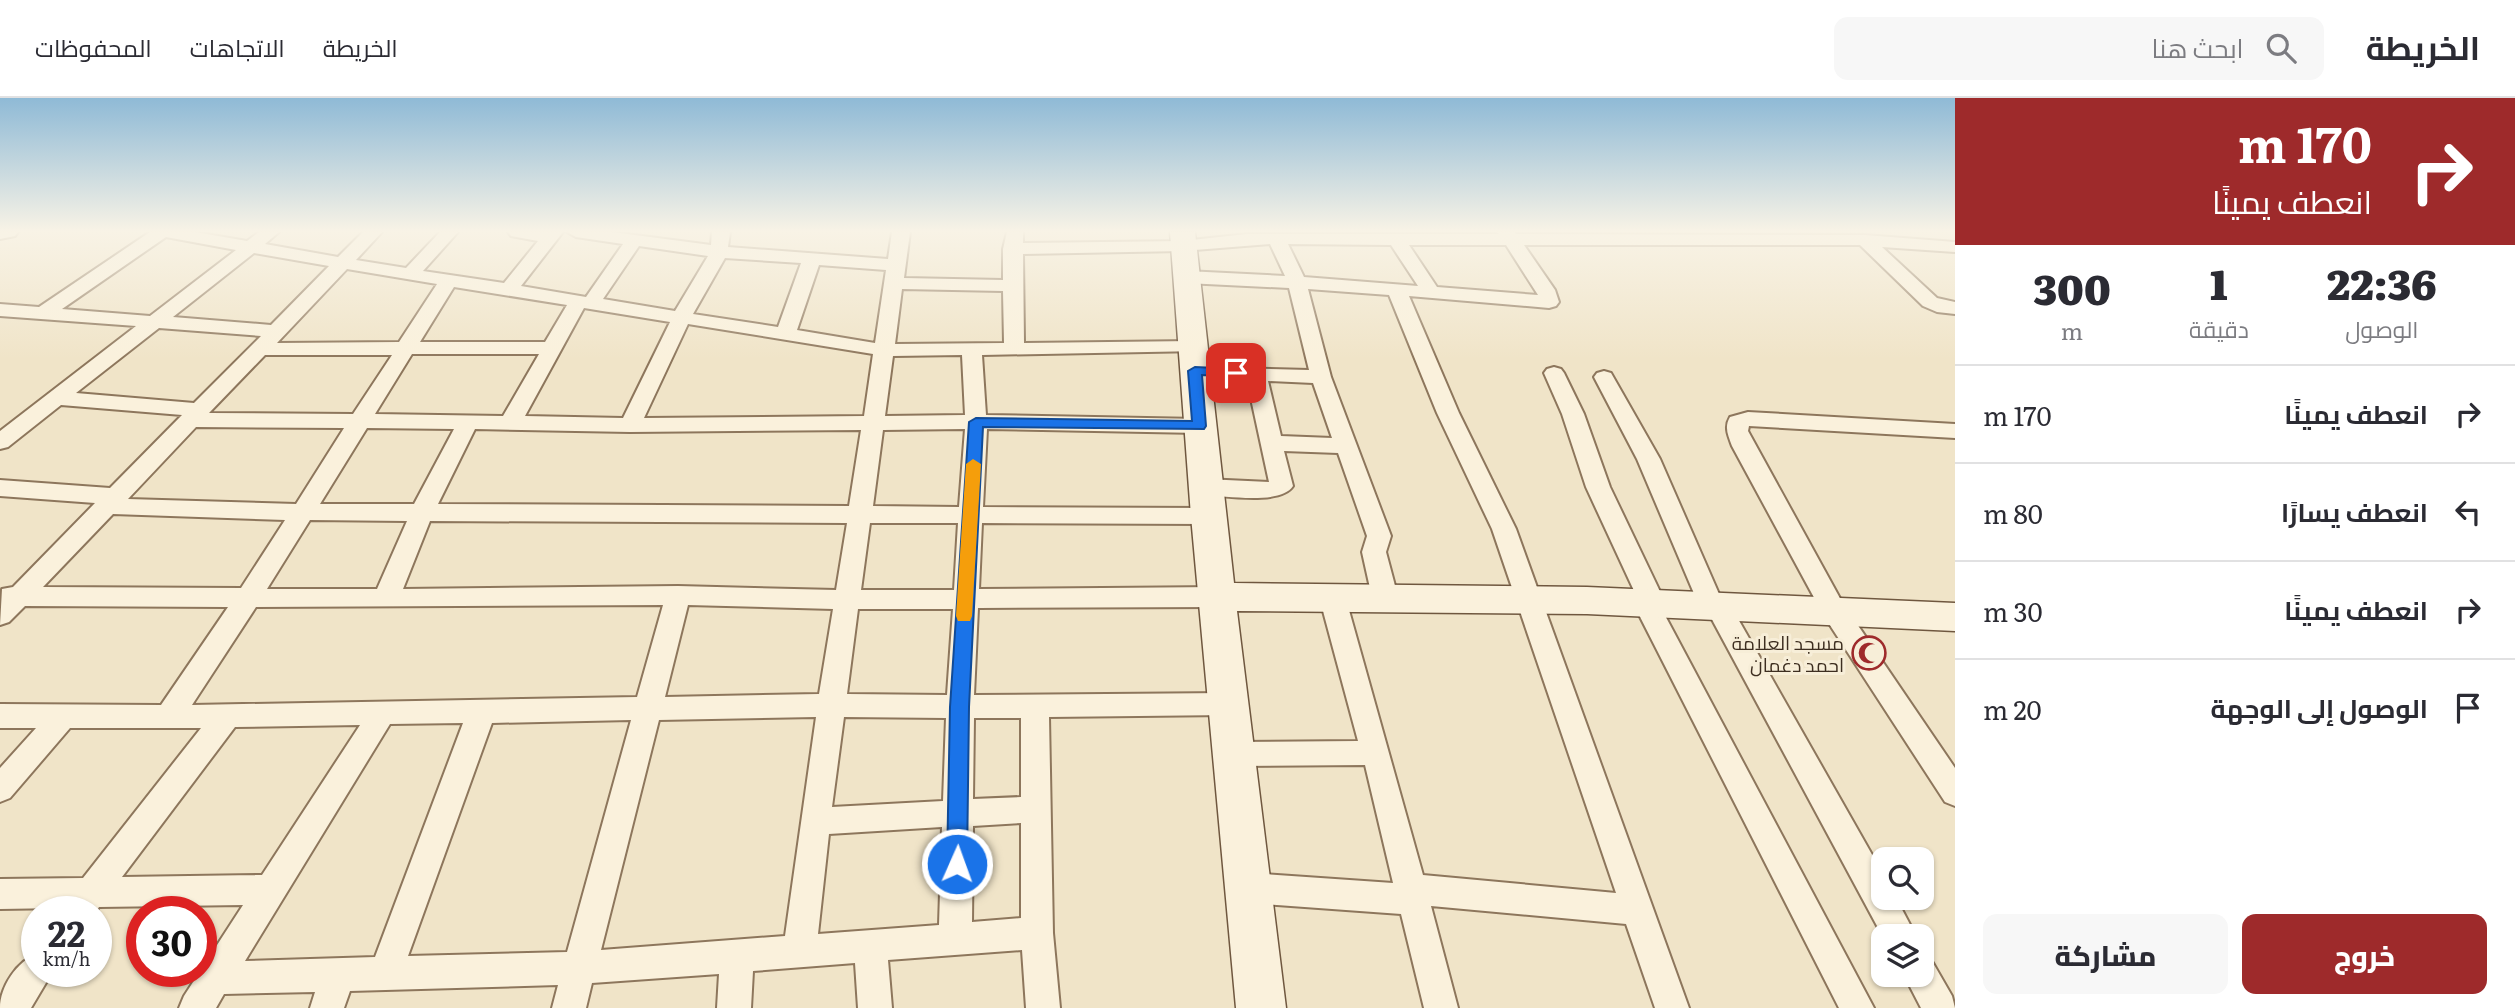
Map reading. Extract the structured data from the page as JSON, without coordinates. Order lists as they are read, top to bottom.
{
  "places": {
    "mosque": ["مسجد العلامة احمد دغمان"]
  },
  "page": {
    "header": "الخريطة",
    "search": "ابحث هنا",
    "nav": ["الخريطة", "الاتجاهات", "المحفوظات"],
    "turn": ["170 m", "انعطف يمينًا"],
    "eta": [
      "22:36",
      "الوصول",
      "1",
      "دقيقة",
      "300",
      "m"
    ],
    "list": [
      {
        "name": "انعطف يمينًا",
        "value": "170 m"
      },
      {
        "name": "انعطف يسارًا",
        "value": "80 m"
      },
      {
        "name": "انعطف يمينًا",
        "value": "30 m"
      },
      {
        "name": "الوصول إلى الوجهة",
        "value": "20 m"
      }
    ],
    "speed": "22 km/h",
    "limit": "30",
    "buttons": ["خروج", "مشاركة"]
  }
}
